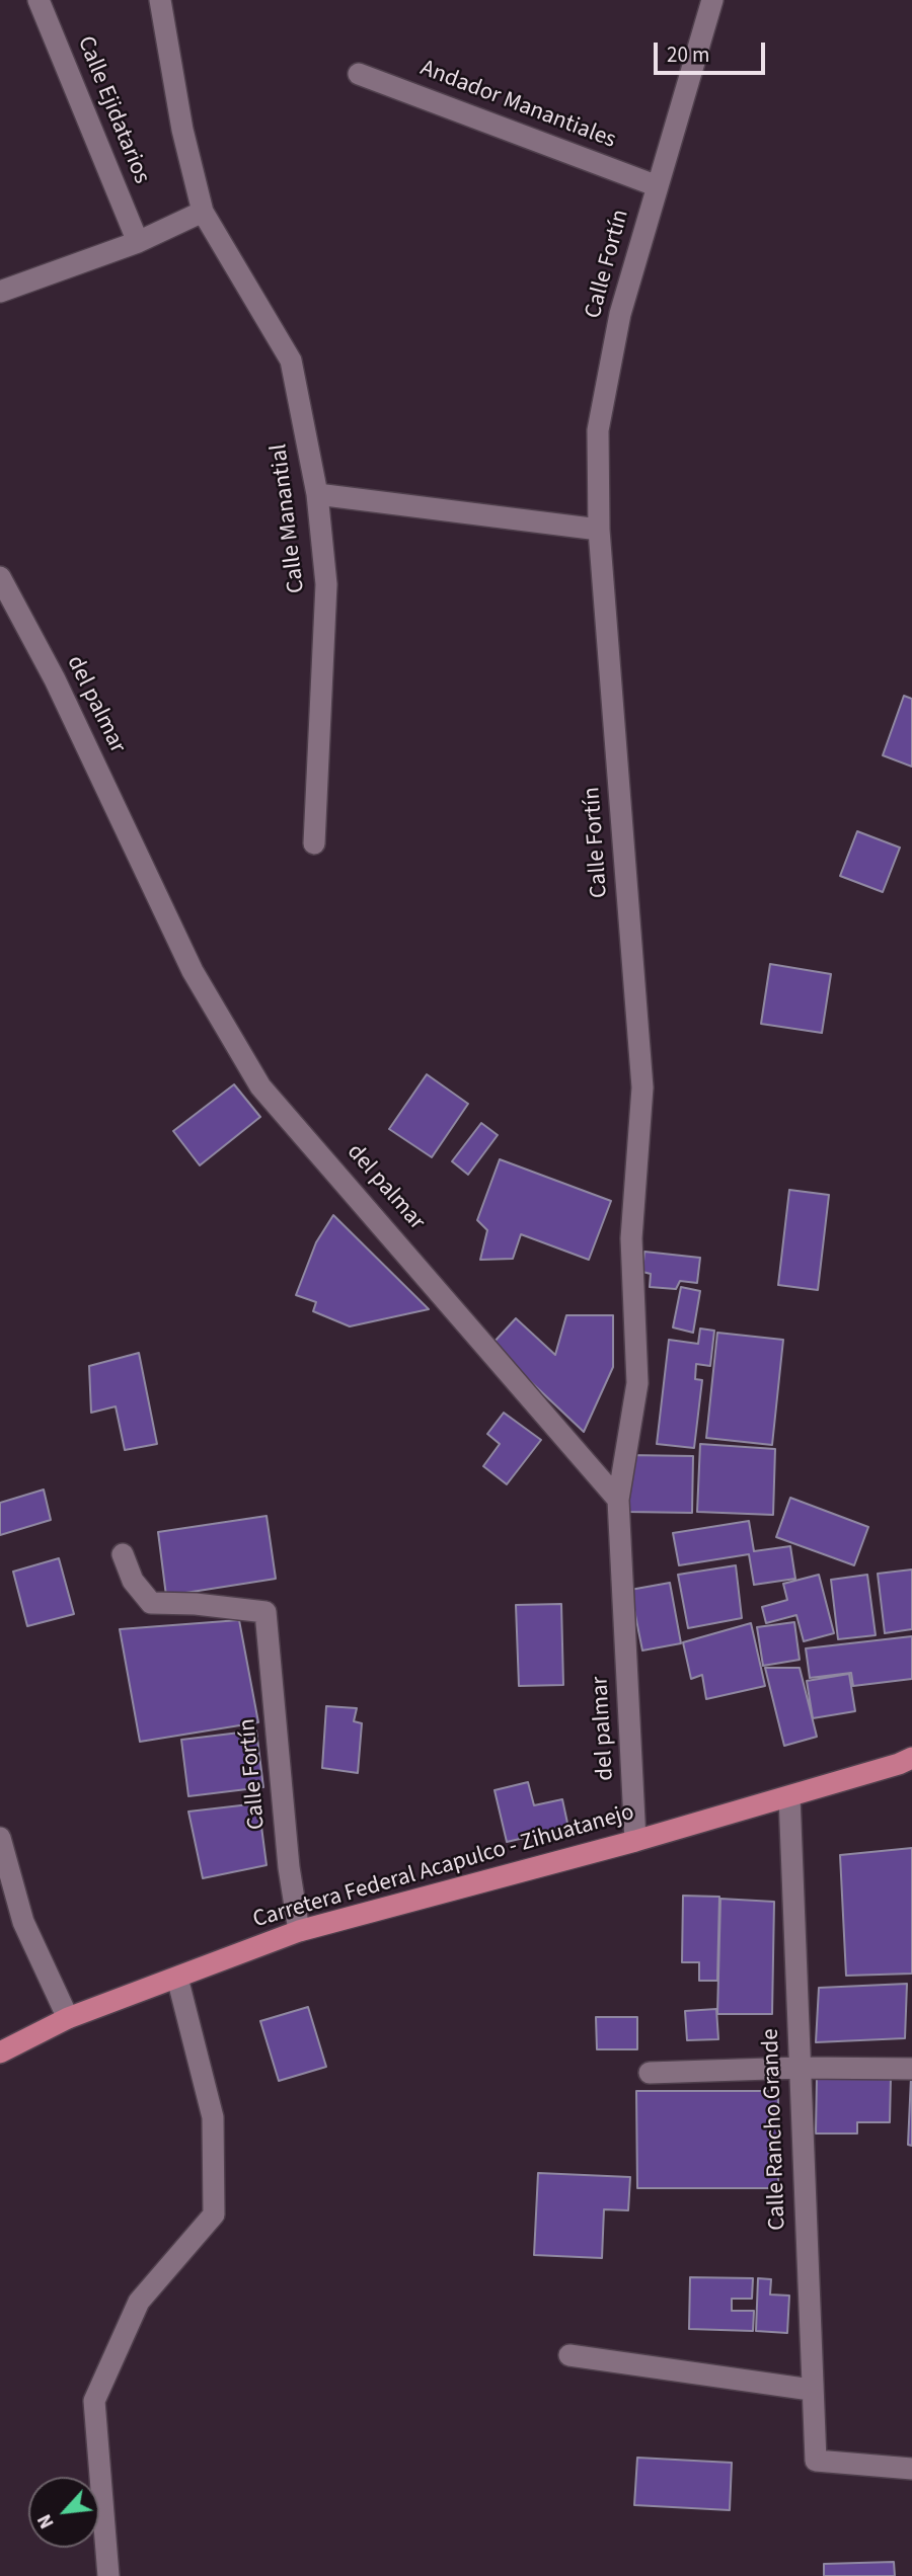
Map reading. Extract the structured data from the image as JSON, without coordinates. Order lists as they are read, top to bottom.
{
  "streets": {
    "main road": ["Carretera Federal Acapulco - Zihuatanejo"],
    "street": [
      "Andador Manantiales",
      "Calle Ejidatarios",
      "Calle Fortín",
      "Calle Manantial",
      "del palmar",
      "Calle Rancho Grande"
    ]
  },
  "crossings": [
    ["Andador Manantiales", "Calle Fortín"],
    ["Calle Fortín", "del palmar"],
    ["Calle Fortín", "Carretera Federal Acapulco - Zihuatanejo"],
    ["del palmar", "Carretera Federal Acapulco - Zihuatanejo"],
    ["Carretera Federal Acapulco - Zihuatanejo", "Calle Rancho Grande"]
  ],
  "scale_bar": "20 m",
  "north": "bottom left"
}
